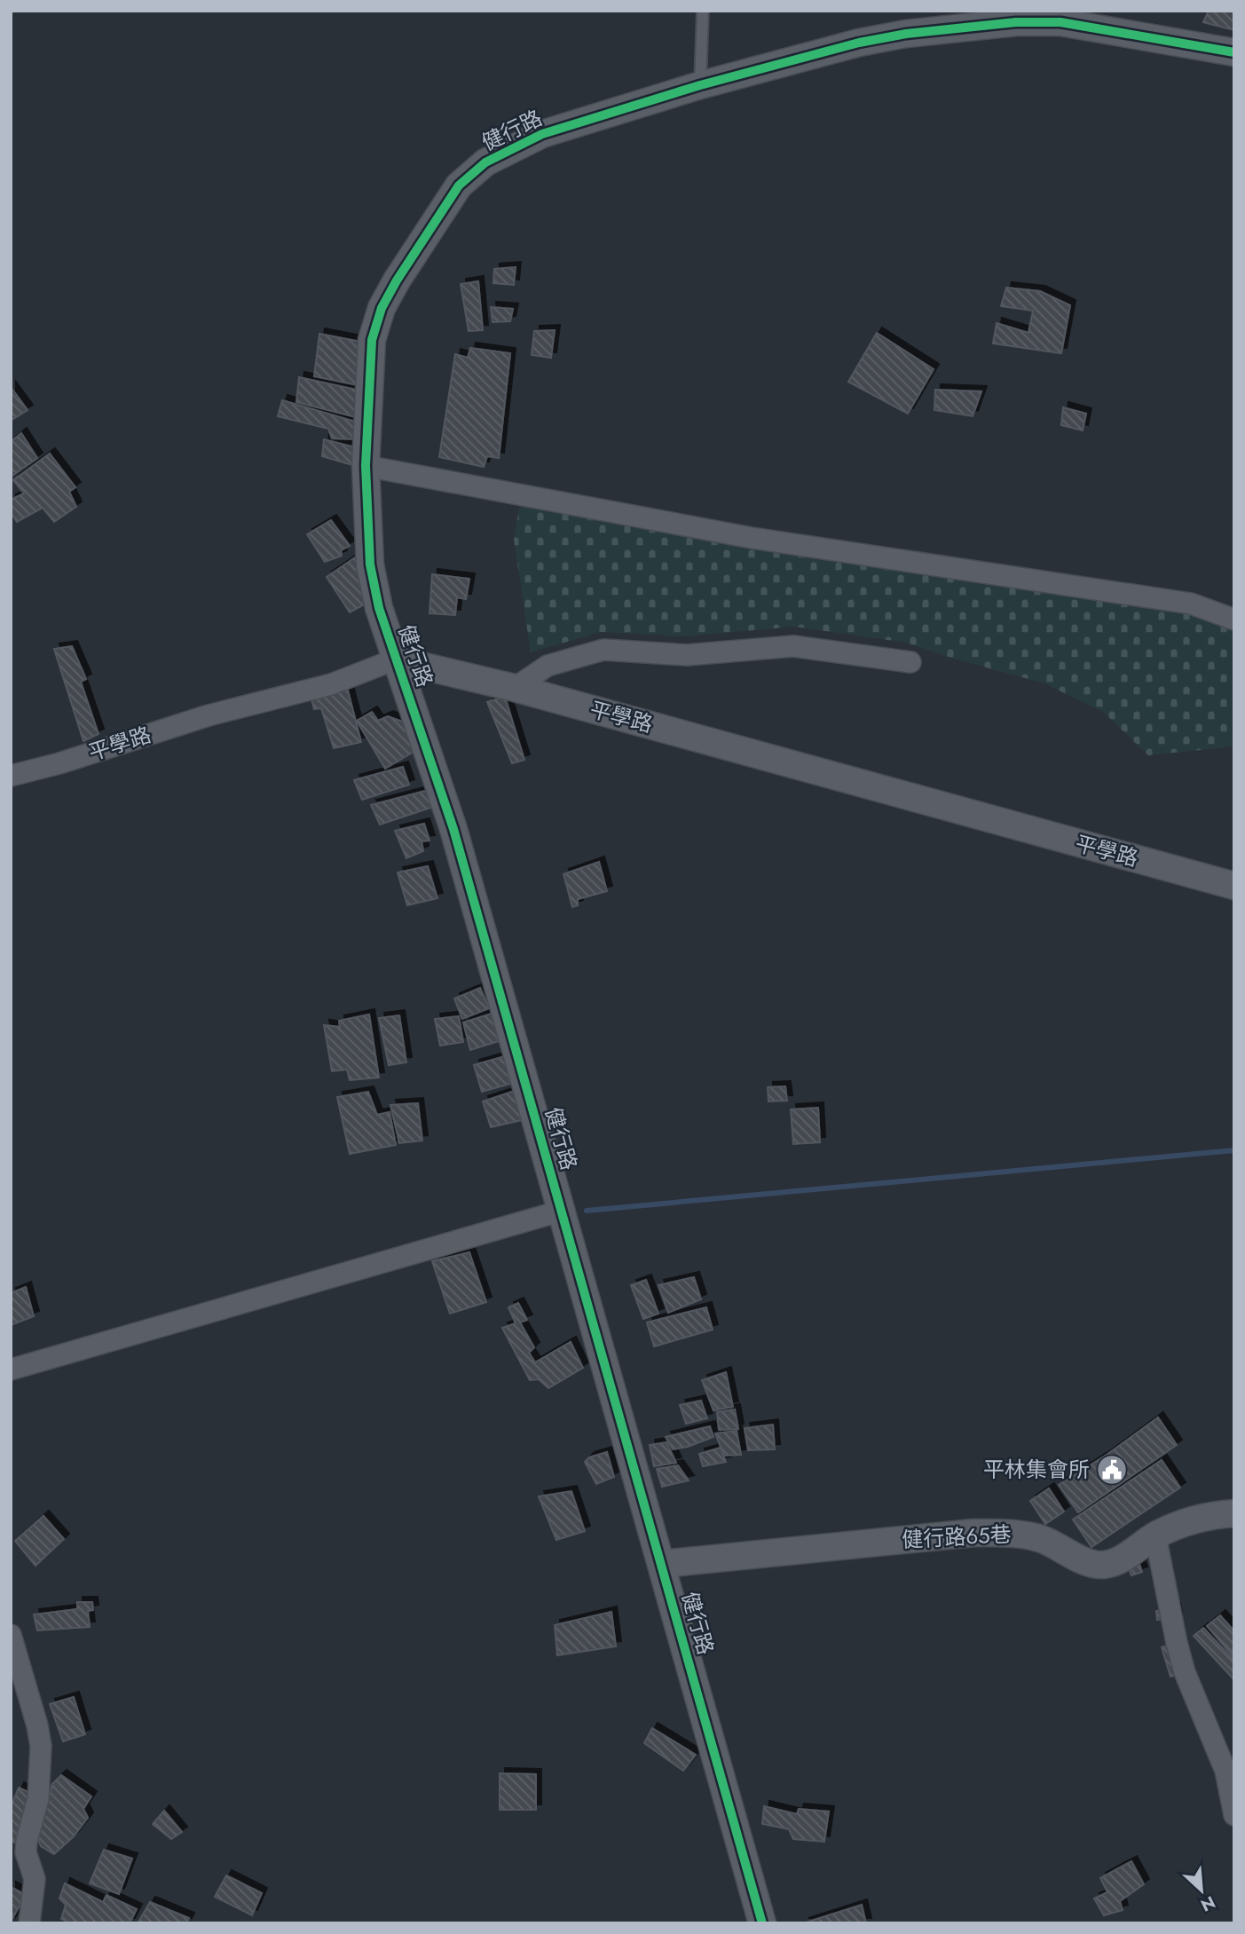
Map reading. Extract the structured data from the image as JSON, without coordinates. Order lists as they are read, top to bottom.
{
  "streets": {
    "street": ["健行路", "平學路", "健行路65巷"]
  },
  "crossings": [
    ["健行路", "平學路"],
    ["健行路", "健行路65巷"]
  ],
  "places": {
    "public building": ["平林集會所"]
  },
  "north": "bottom right"
}
